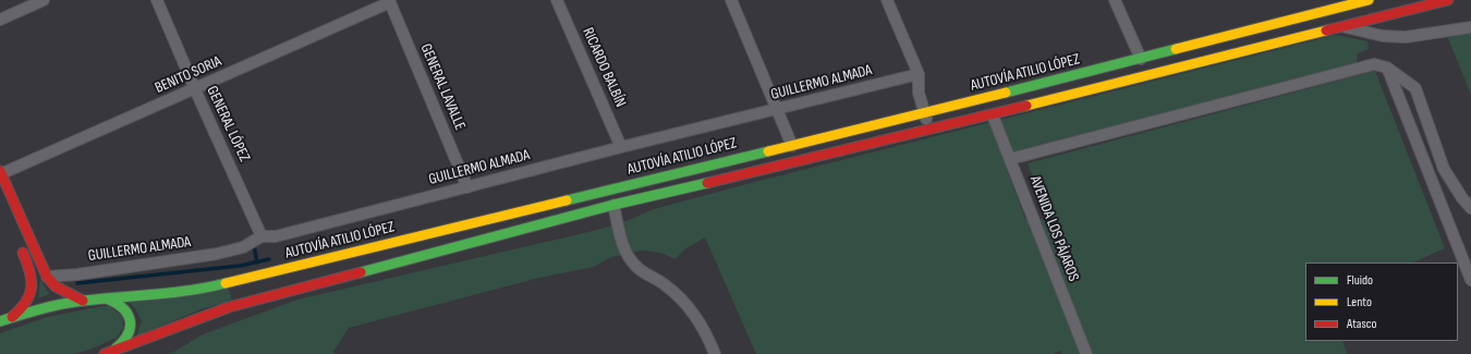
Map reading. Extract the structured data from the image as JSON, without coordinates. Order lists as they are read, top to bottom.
{
  "streets": {
    "main road": ["AUTOVÍA ATILIO LÓPEZ"],
    "street": [
      "RICARDO BALBÍN",
      "BENITO SORIA",
      "GUILLERMO ALMADA",
      "GENERAL LAVALLE",
      "GENERAL LÓPEZ",
      "AVENIDA LOS PÁJAROS"
    ]
  },
  "crossings": [
    ["RICARDO BALBÍN", "GUILLERMO ALMADA"],
    ["AUTOVÍA ATILIO LÓPEZ", "AVENIDA LOS PÁJAROS"],
    ["BENITO SORIA", "GENERAL LAVALLE"],
    ["BENITO SORIA", "GENERAL LÓPEZ"],
    ["GUILLERMO ALMADA", "GENERAL LAVALLE"],
    ["GUILLERMO ALMADA", "GENERAL LÓPEZ"]
  ],
  "legend": ["Fluido", "Lento", "Atasco"]
}
